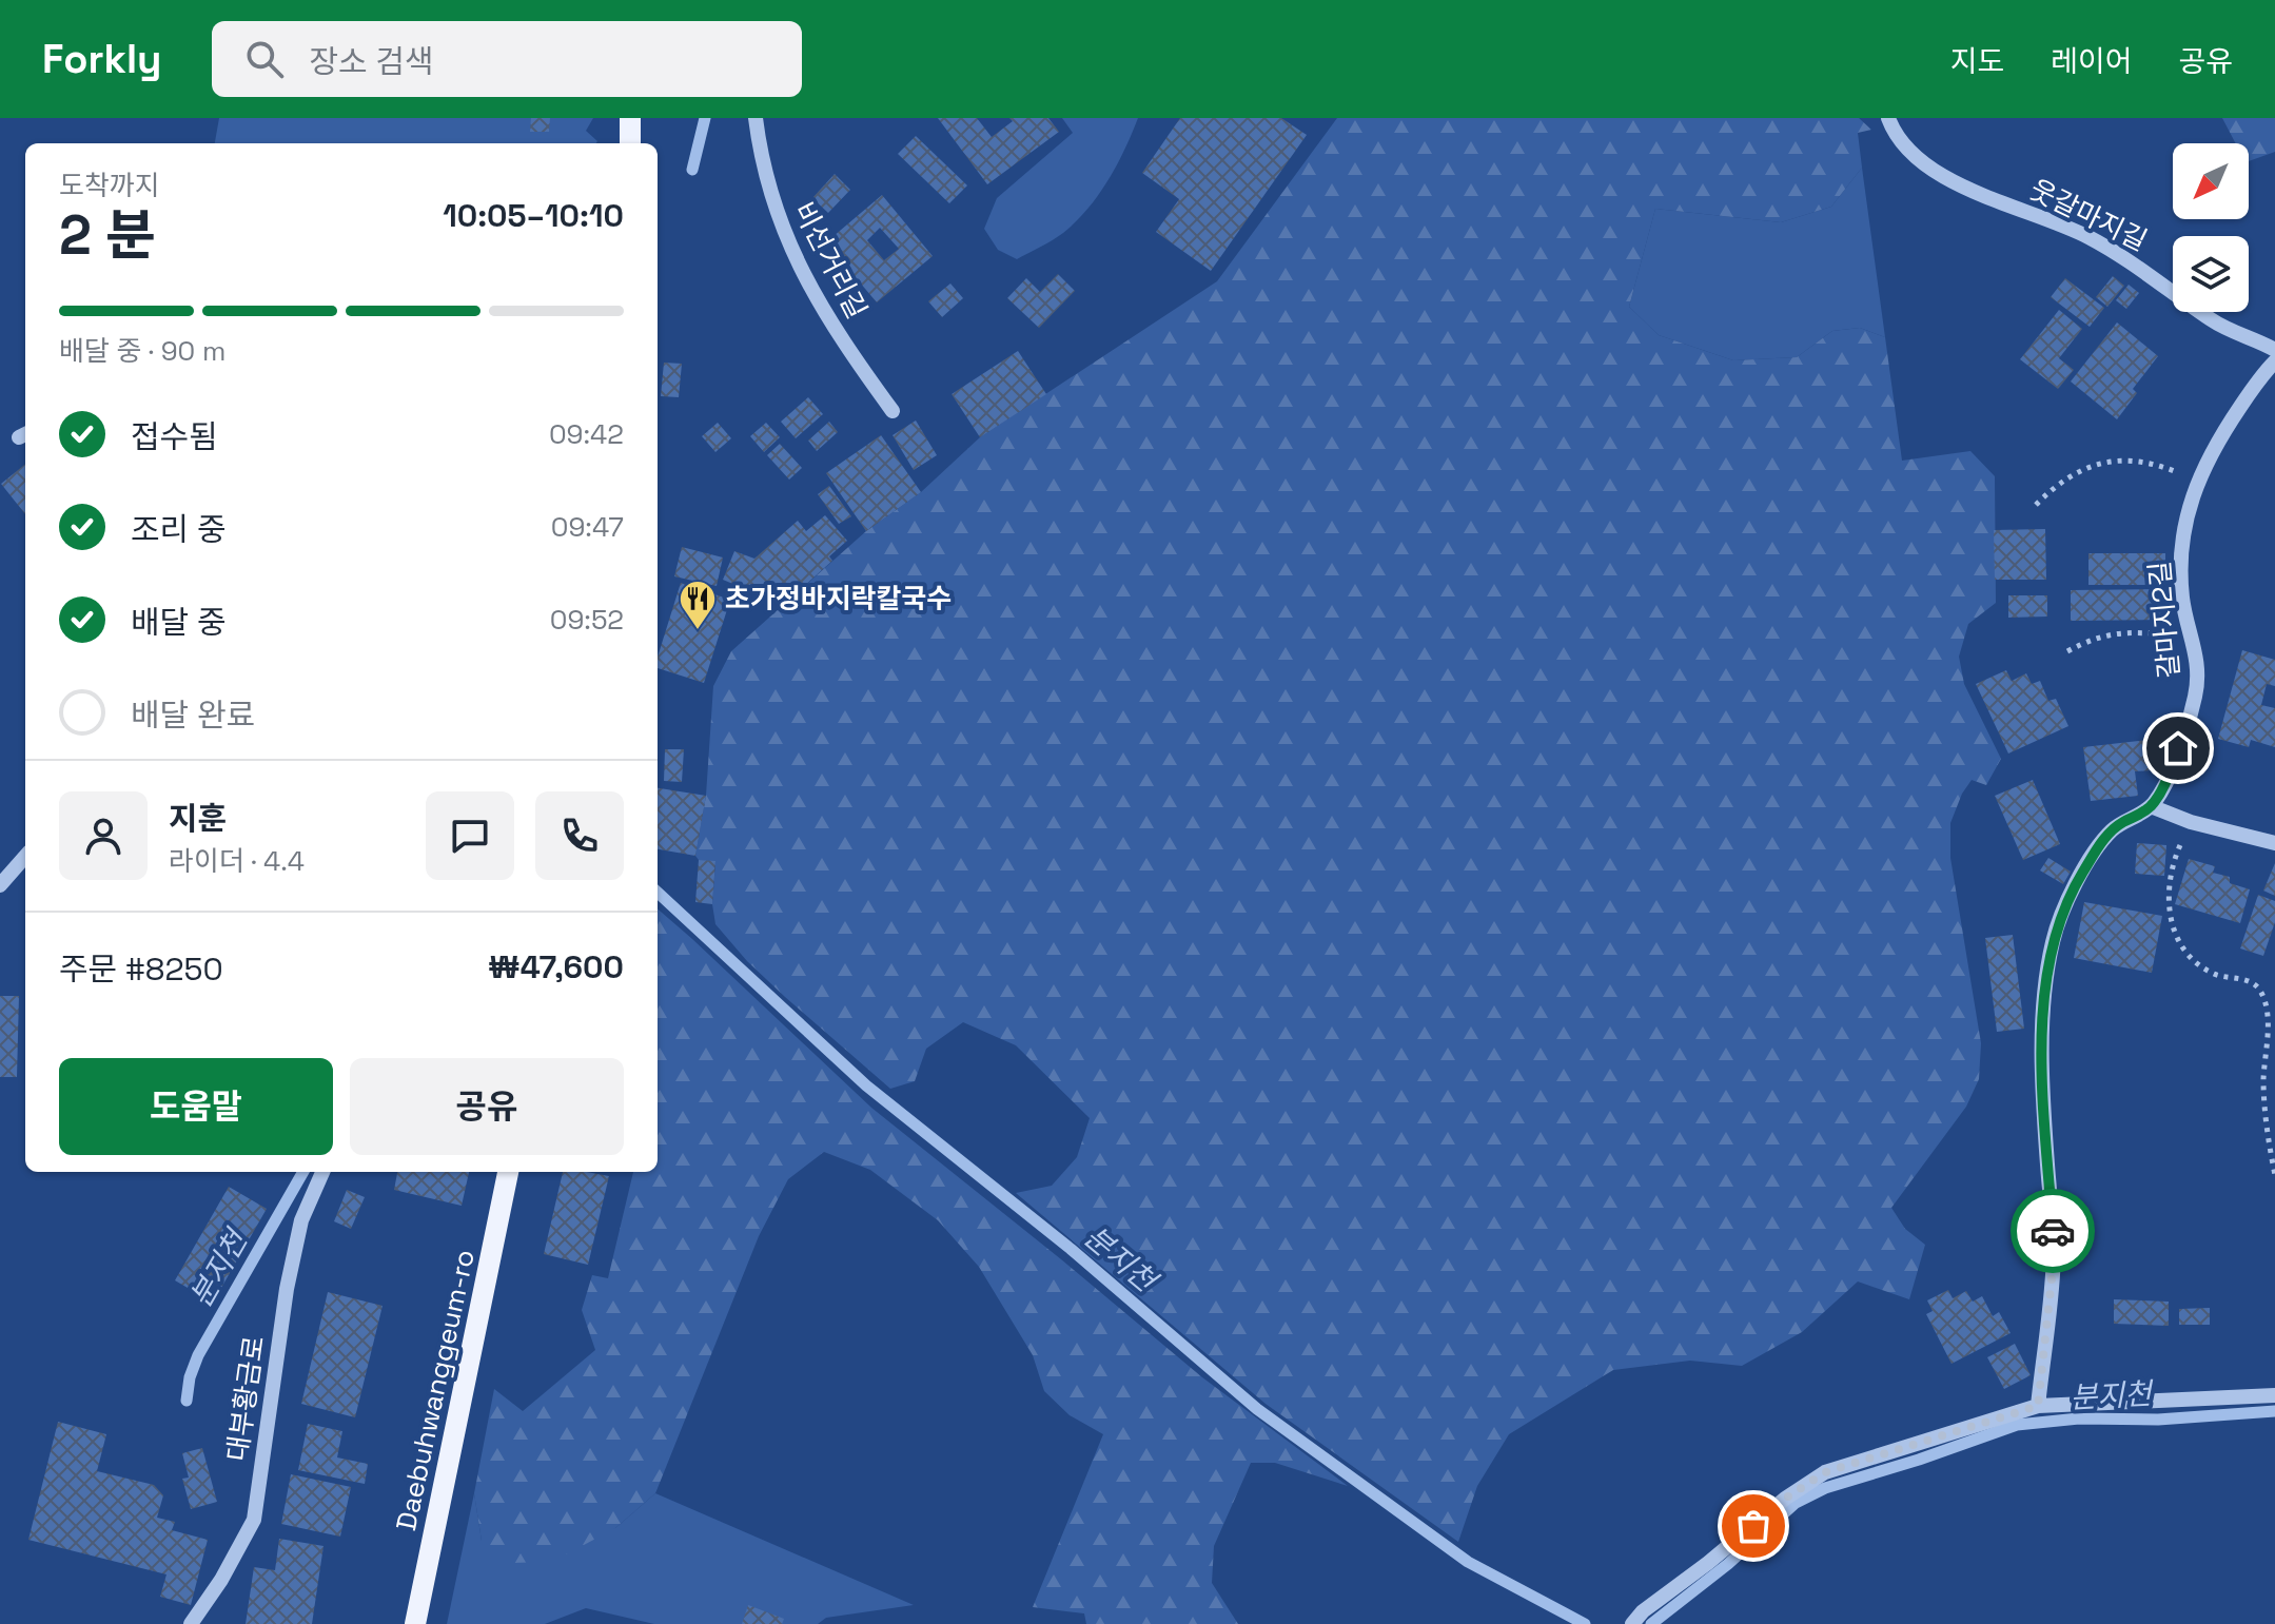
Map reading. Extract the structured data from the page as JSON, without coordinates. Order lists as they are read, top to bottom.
{
  "streets": {
    "main road": ["Daebuhwanggeum-ro"],
    "street": [
      "웃갈마지길",
      "비선거리길",
      "갈마지2길",
      "대부황금로"
    ]
  },
  "water": ["분지천"],
  "places": {
    "restaurant": ["초가정바지락칼국수"]
  },
  "north": "bottom left",
  "page": {
    "header": "Forkly",
    "search": "장소 검색",
    "nav": ["지도", "레이어", "공유"],
    "heading": ["2 분", "도착까지", "10:05–10:10"],
    "panel": [
      "지훈",
      "라이더 · 4.4",
      "주문 #8250",
      "₩47,600"
    ],
    "bar": "배달 중 · 90 m",
    "list": [
      ["접수됨", "09:42"],
      ["조리 중", "09:47"],
      ["배달 중", "09:52"],
      "배달 완료"
    ],
    "buttons": ["도움말", "공유"]
  }
}
